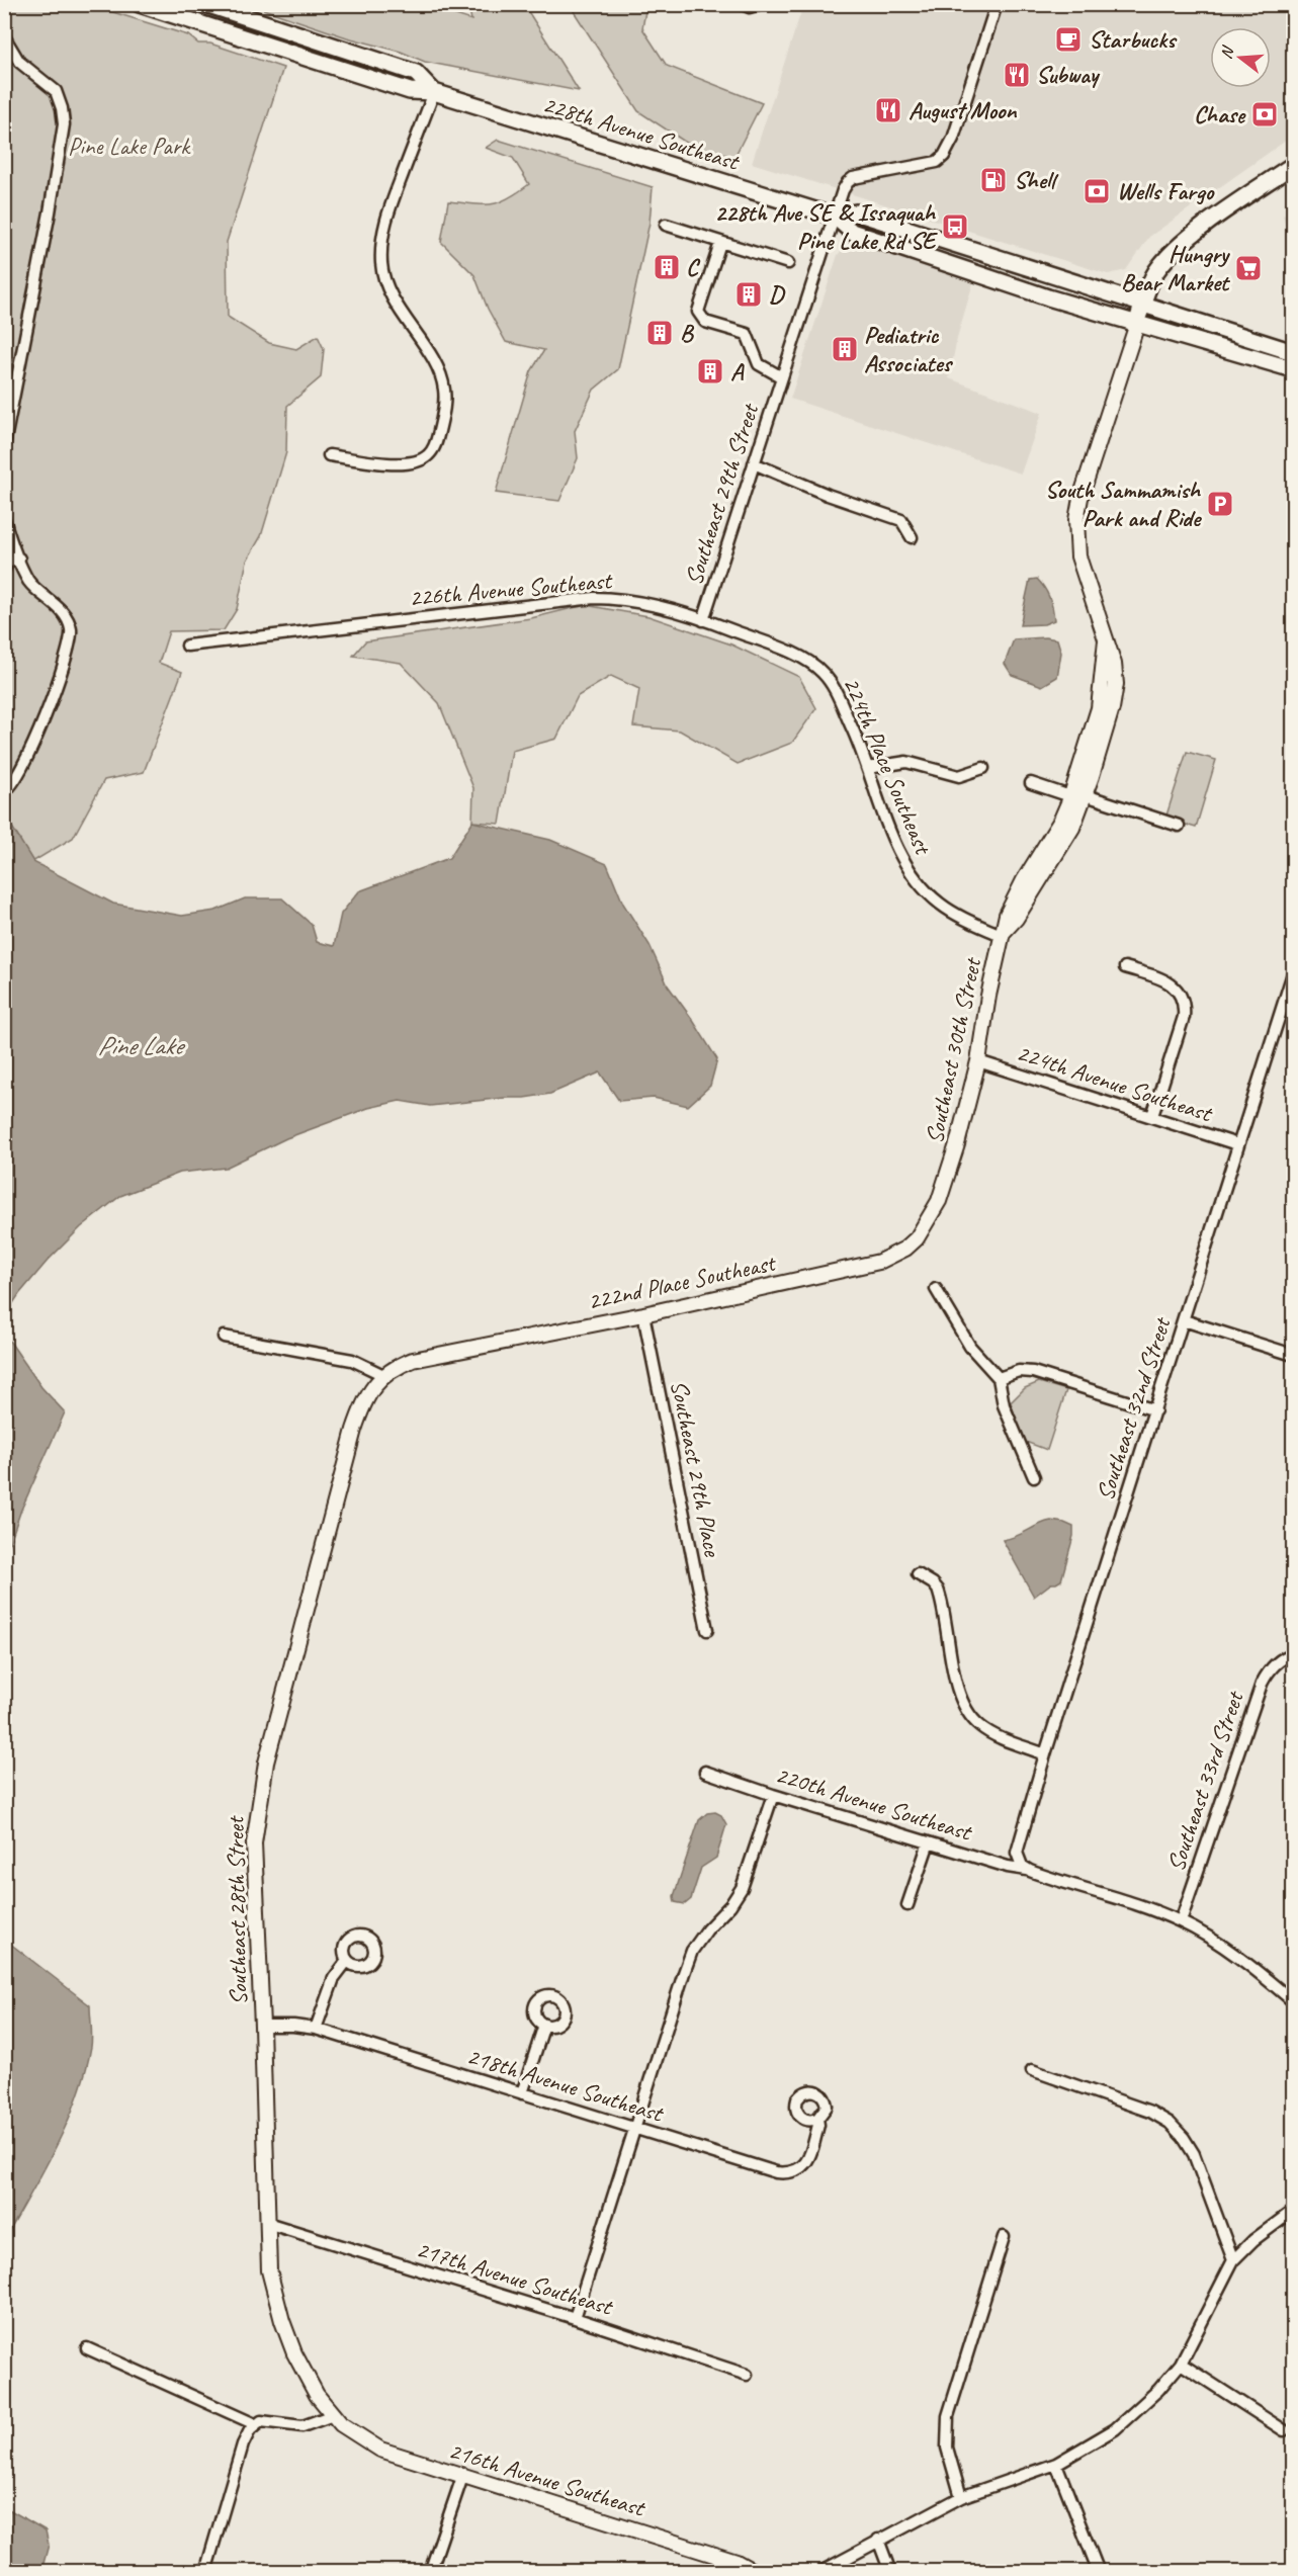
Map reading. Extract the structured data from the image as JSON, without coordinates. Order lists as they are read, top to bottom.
{
  "streets": {
    "main road": ["228th Avenue Southeast"],
    "street": [
      "Southeast 29th Street",
      "226th Avenue Southeast",
      "224th Place Southeast",
      "Southeast 30th Street",
      "224th Avenue Southeast",
      "222nd Place Southeast",
      "Southeast 32nd Street",
      "Southeast 29th Place",
      "Southeast 33rd Street",
      "220th Avenue Southeast",
      "Southeast 28th Street",
      "218th Avenue Southeast",
      "217th Avenue Southeast",
      "216th Avenue Southeast"
    ]
  },
  "crossings": [
    ["228th Avenue Southeast", "Southeast 29th Street"],
    ["Southeast 29th Street", "226th Avenue Southeast"],
    ["226th Avenue Southeast", "224th Place Southeast"],
    ["224th Place Southeast", "Southeast 30th Street"],
    ["Southeast 30th Street", "224th Avenue Southeast"],
    ["Southeast 30th Street", "222nd Place Southeast"],
    ["224th Avenue Southeast", "Southeast 32nd Street"],
    ["222nd Place Southeast", "Southeast 29th Place"],
    ["222nd Place Southeast", "Southeast 28th Street"],
    ["Southeast 32nd Street", "220th Avenue Southeast"],
    ["Southeast 33rd Street", "220th Avenue Southeast"],
    ["Southeast 28th Street", "218th Avenue Southeast"],
    ["Southeast 28th Street", "217th Avenue Southeast"],
    ["Southeast 28th Street", "216th Avenue Southeast"]
  ],
  "water": ["Pine Lake"],
  "parks": ["Pine Lake Park"],
  "places": {
    "cafe": ["Starbucks"],
    "restaurant": ["Subway", "August Moon"],
    "bank": ["Chase", "Wells Fargo"],
    "fuel station": ["Shell"],
    "bus stop": ["228th Ave SE & Issaquah Pine Lake Rd SE"],
    "building": [
      "C",
      "D",
      "B",
      "Pediatric Associates",
      "A"
    ],
    "supermarket": ["Hungry Bear Market"],
    "parking": ["South Sammamish Park and Ride"]
  },
  "north": "left"
}
